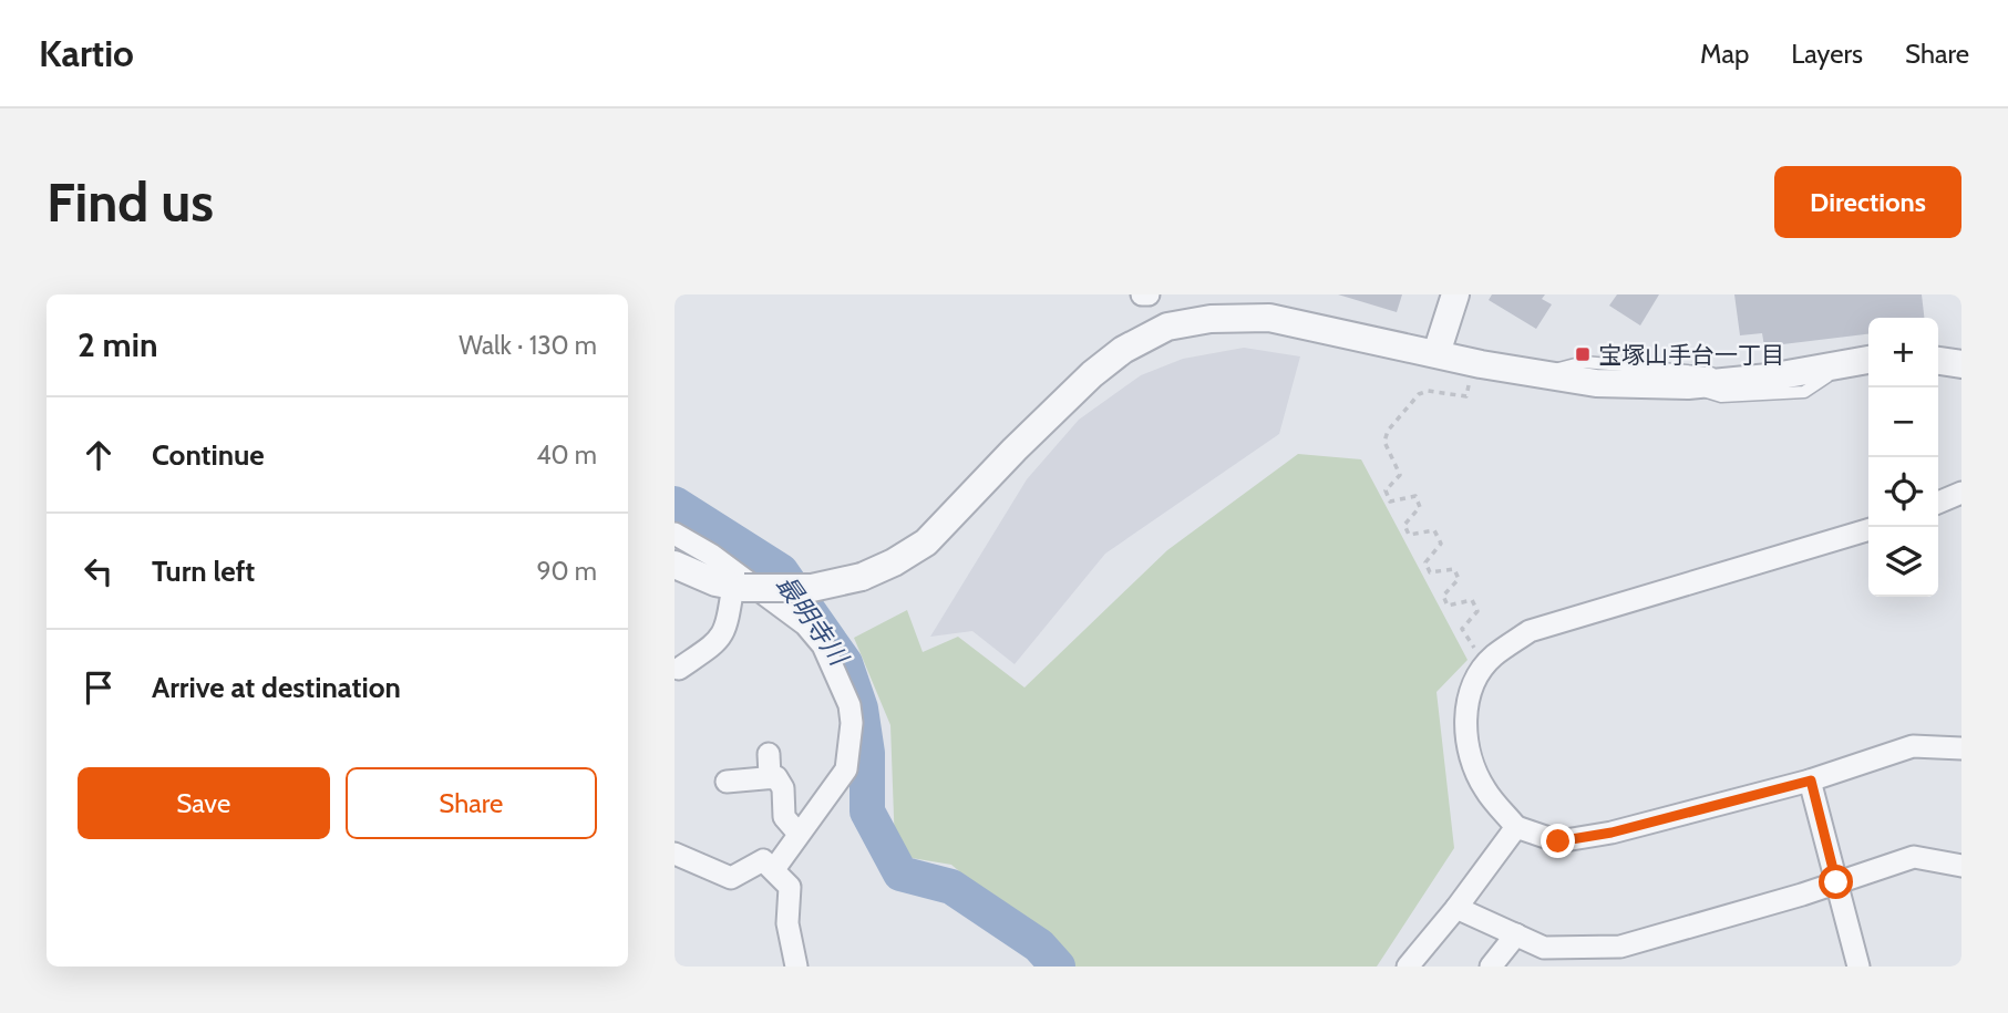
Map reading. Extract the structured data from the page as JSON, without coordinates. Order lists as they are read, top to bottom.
{
  "water": ["最明寺川"],
  "places": {
    "transit": ["宝塚山手台一丁目"]
  },
  "page": {
    "header": "Kartio",
    "nav": ["Map", "Layers", "Share"],
    "buttons": [
      "Directions",
      ["Save", "Share"]
    ],
    "title": "Find us",
    "heading": ["2 min", "Walk · 130 m"],
    "map_buttons": ["+", "−"],
    "list": [
      ["Continue", "40 m"],
      ["Turn left", "90 m"],
      "Arrive at destination"
    ]
  }
}
